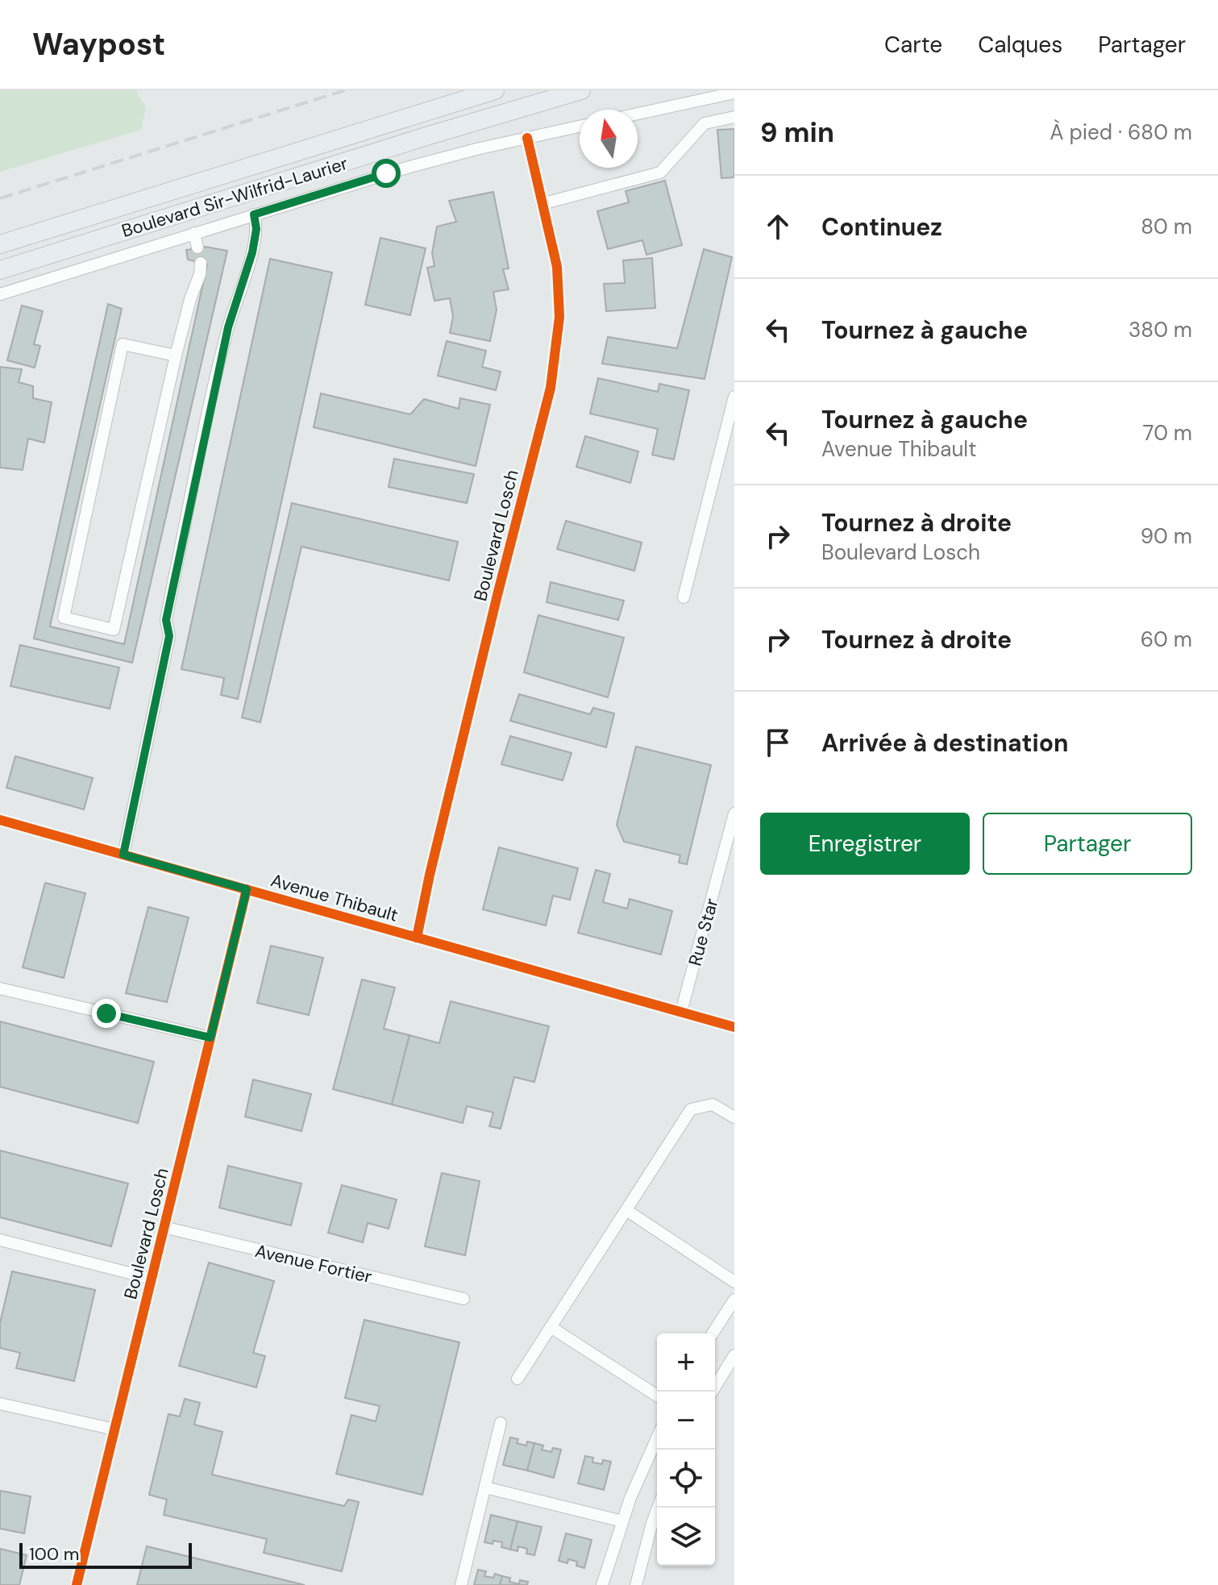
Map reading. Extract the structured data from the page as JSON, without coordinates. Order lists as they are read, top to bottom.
{
  "streets": {
    "highway": ["Boulevard Sir-Wilfrid-Laurier"],
    "street": [
      "Boulevard Losch",
      "Avenue Thibault",
      "Rue Star",
      "Avenue Fortier"
    ]
  },
  "crossings": [
    ["Boulevard Sir-Wilfrid-Laurier", "Boulevard Losch"],
    ["Boulevard Losch", "Avenue Thibault"],
    ["Boulevard Losch", "Avenue Fortier"],
    ["Avenue Thibault", "Rue Star"]
  ],
  "scale_bar": "100 m",
  "north": "top",
  "page": {
    "header": "Waypost",
    "nav": ["Carte", "Calques", "Partager"],
    "heading": ["9 min", "À pied · 680 m"],
    "list": [
      ["Continuez", "80 m"],
      ["Tournez à gauche", "380 m"],
      ["Tournez à gauche", "Avenue Thibault", "70 m"],
      ["Tournez à droite", "Boulevard Losch", "90 m"],
      ["Tournez à droite", "60 m"],
      "Arrivée à destination"
    ],
    "buttons": ["Enregistrer", "Partager"],
    "map_buttons": ["+", "−"],
    "scale": "100 m"
  }
}
